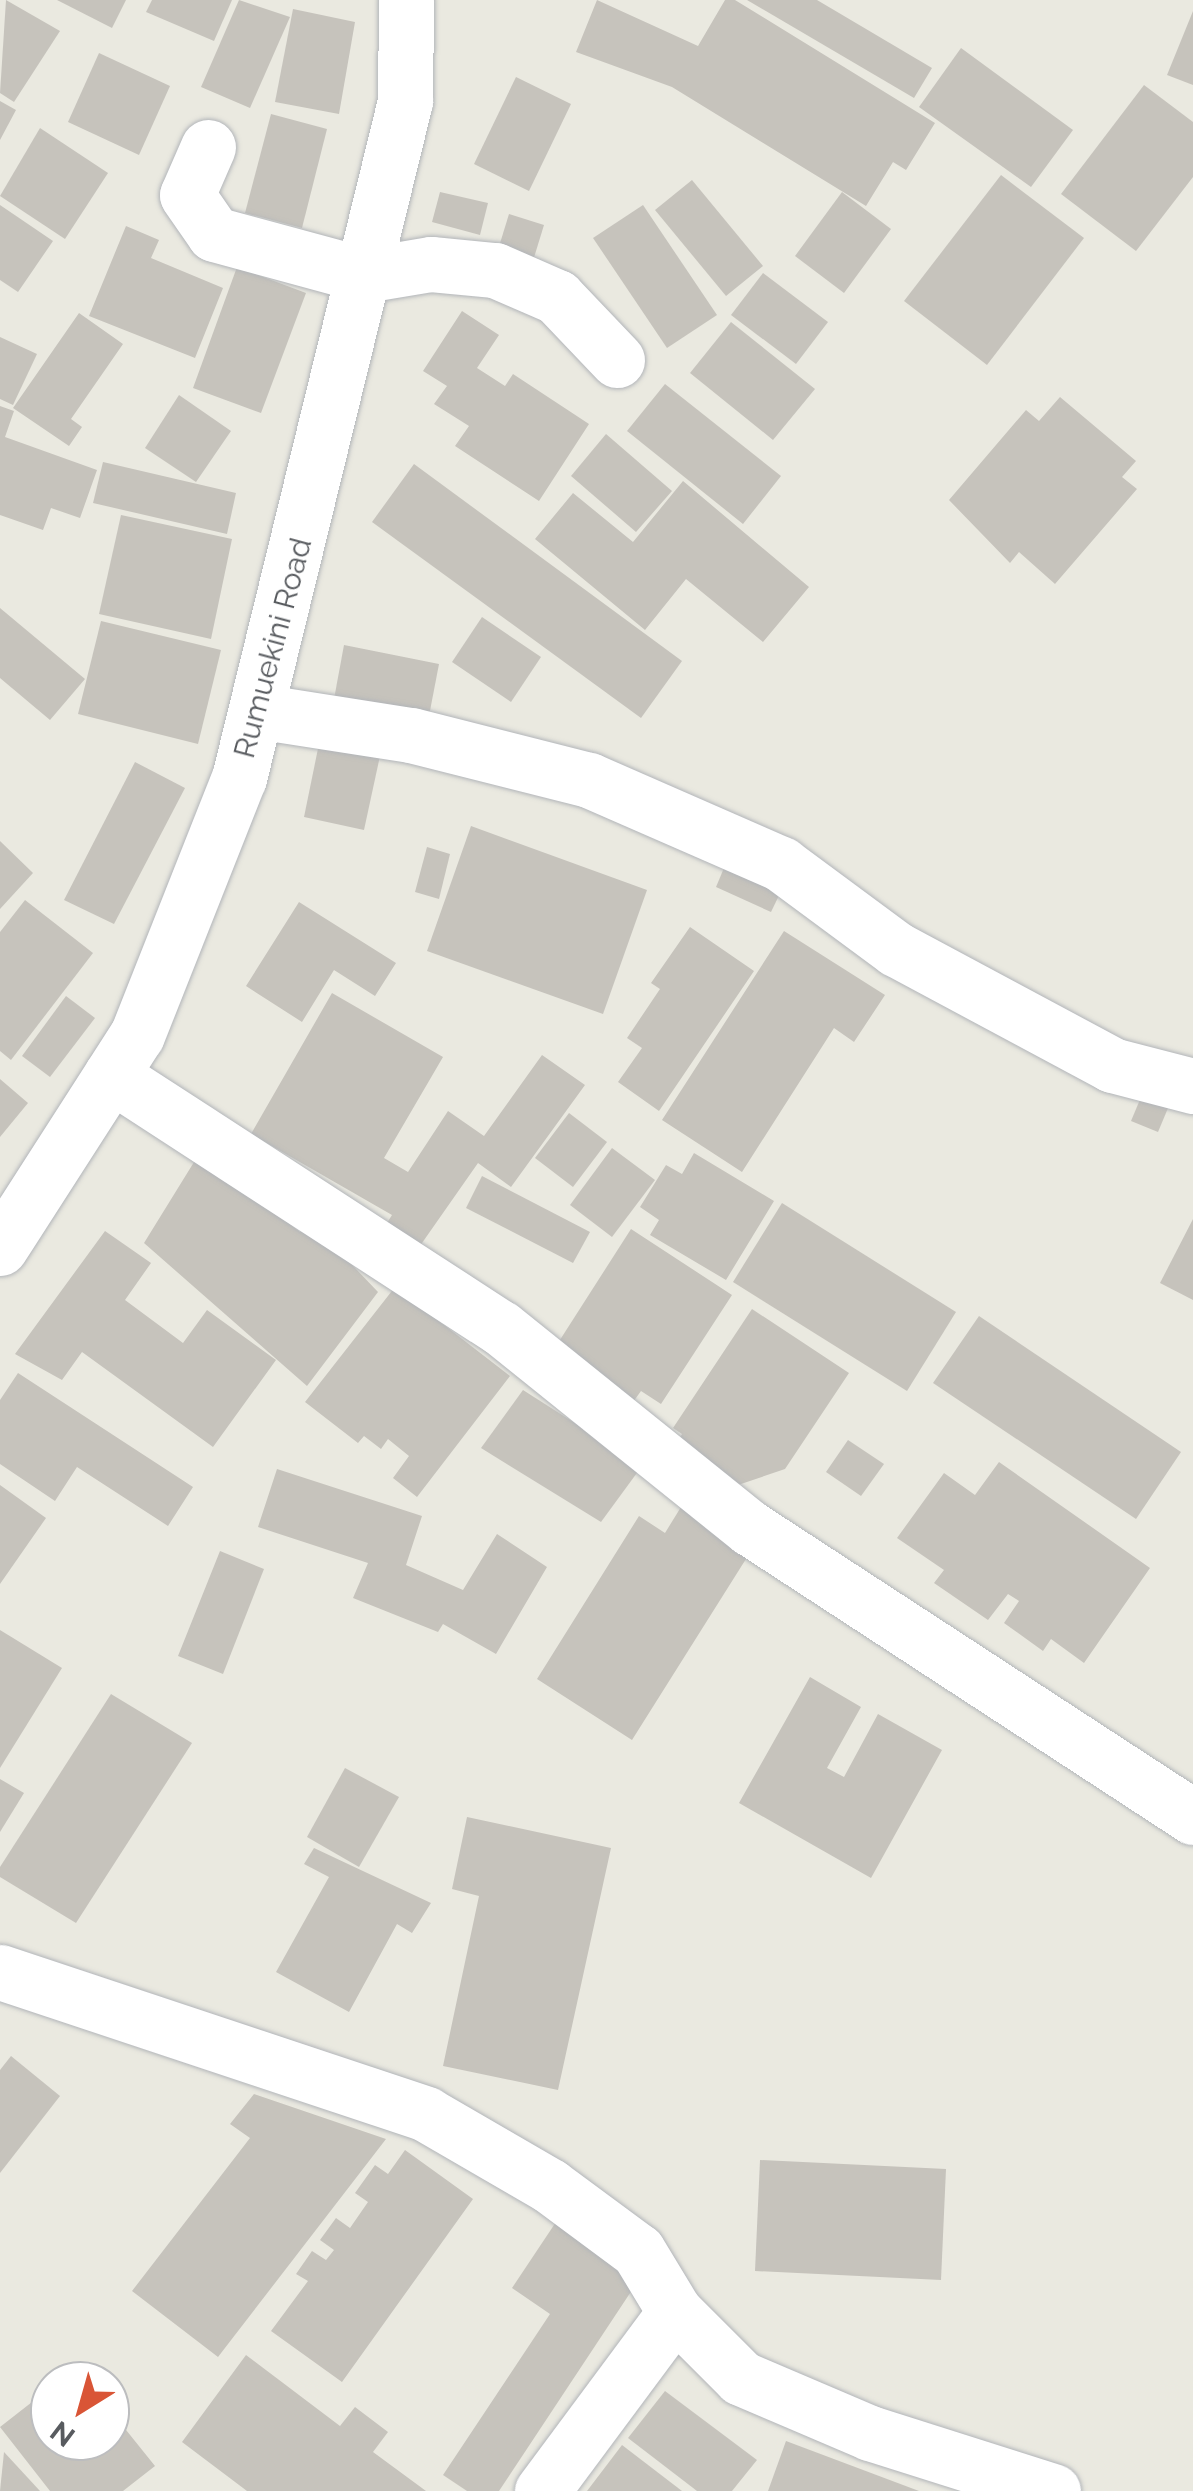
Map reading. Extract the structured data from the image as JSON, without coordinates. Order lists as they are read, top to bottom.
{
  "streets": {
    "street": ["Rumuekini Road"]
  },
  "north": "bottom left"
}
